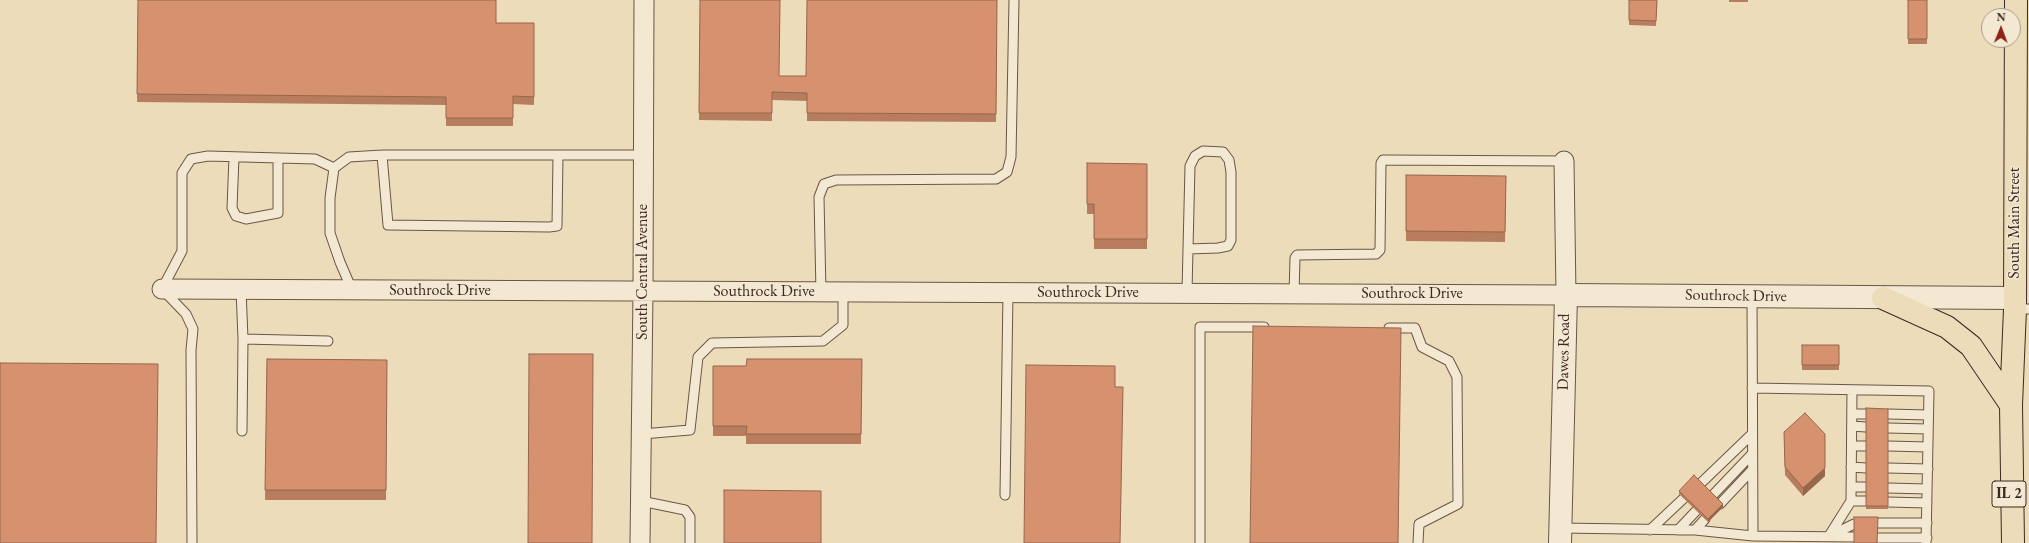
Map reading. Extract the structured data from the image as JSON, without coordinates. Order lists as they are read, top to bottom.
{
  "streets": {
    "main road": ["South Main Street", "IL 2"],
    "street": ["South Central Avenue", "Southrock Drive", "Dawes Road"]
  },
  "crossings": [
    ["South Main Street", "Southrock Drive"],
    ["South Central Avenue", "Southrock Drive"],
    ["Southrock Drive", "Dawes Road"]
  ],
  "north": "top"
}
